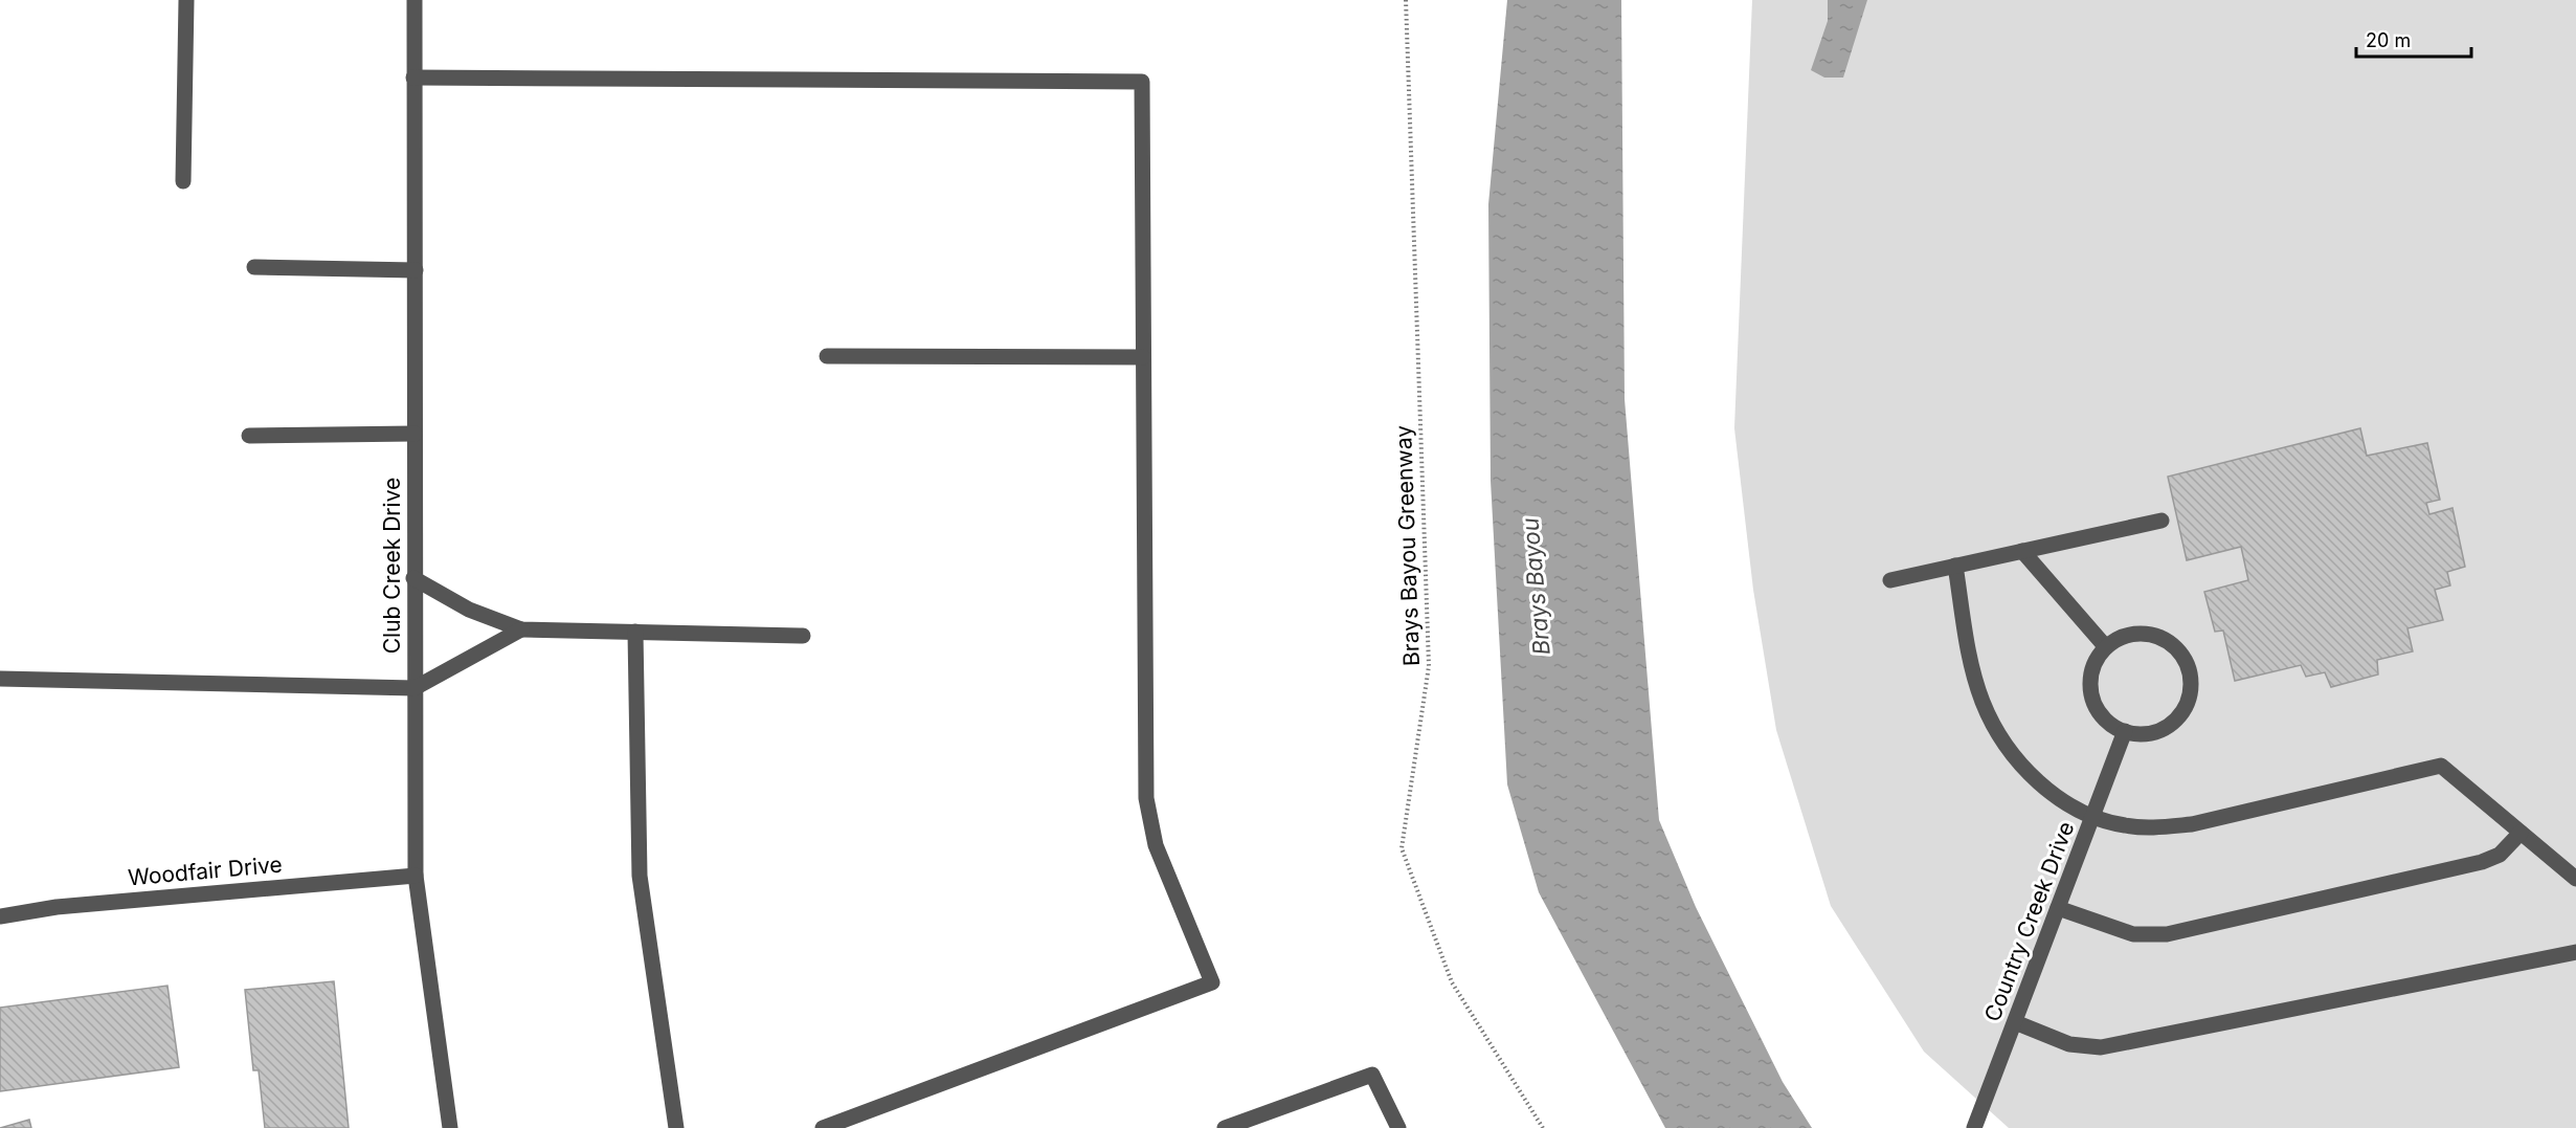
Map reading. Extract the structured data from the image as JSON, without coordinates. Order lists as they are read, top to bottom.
{
  "streets": {
    "street": ["Club Creek Drive", "Woodfair Drive", "Country Creek Drive"],
    "path": ["Brays Bayou Greenway"]
  },
  "crossings": [
    ["Club Creek Drive", "Woodfair Drive"]
  ],
  "water": ["Brays Bayou"],
  "scale_bar": "20 m"
}
